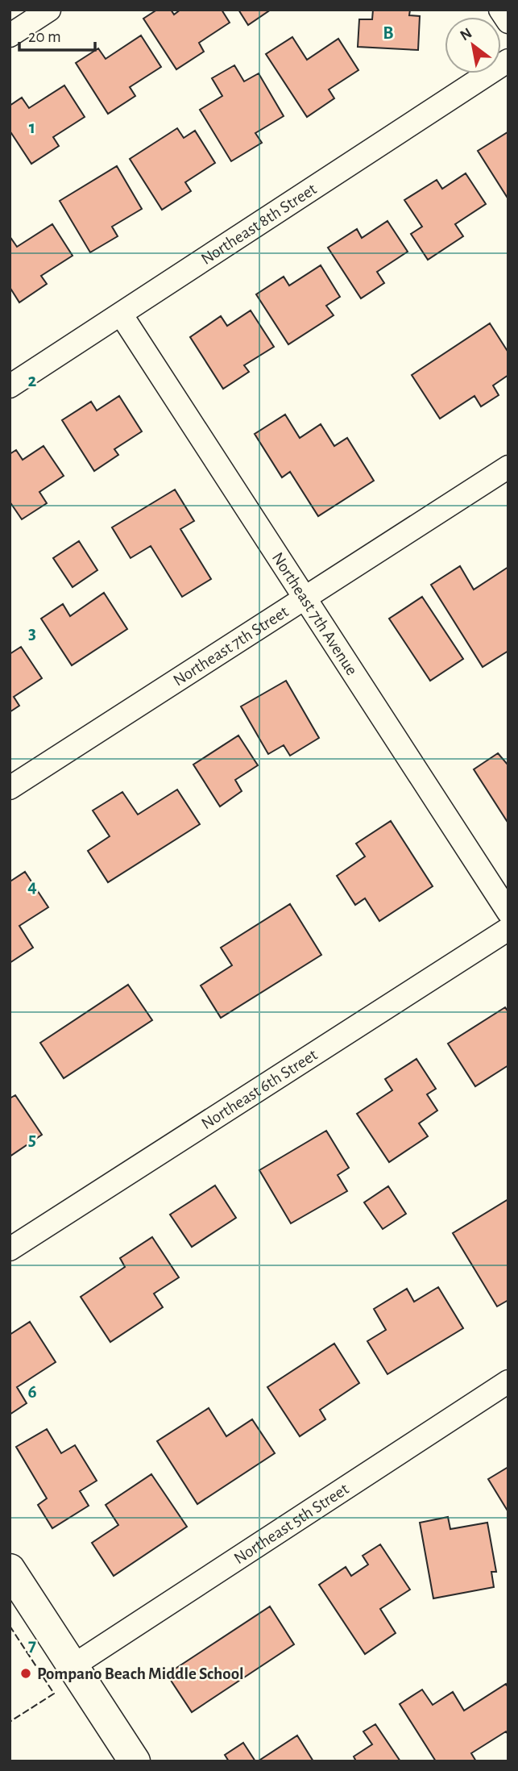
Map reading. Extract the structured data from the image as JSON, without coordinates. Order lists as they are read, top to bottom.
{
  "streets": {
    "street": [
      "Northeast 8th Street",
      "Northeast 7th Avenue",
      "Northeast 7th Street",
      "Northeast 6th Street",
      "Northeast 5th Street"
    ]
  },
  "crossings": [
    ["Northeast 8th Street", "Northeast 7th Avenue"],
    ["Northeast 7th Avenue", "Northeast 7th Street"]
  ],
  "places": ["Pompano Beach Middle School"],
  "scale_bar": "20 m",
  "north": "top left",
  "grid": {
    "columns": ["B"],
    "rows": [
      "1",
      "2",
      "3",
      "4",
      "5",
      "6",
      "7"
    ]
  }
}
